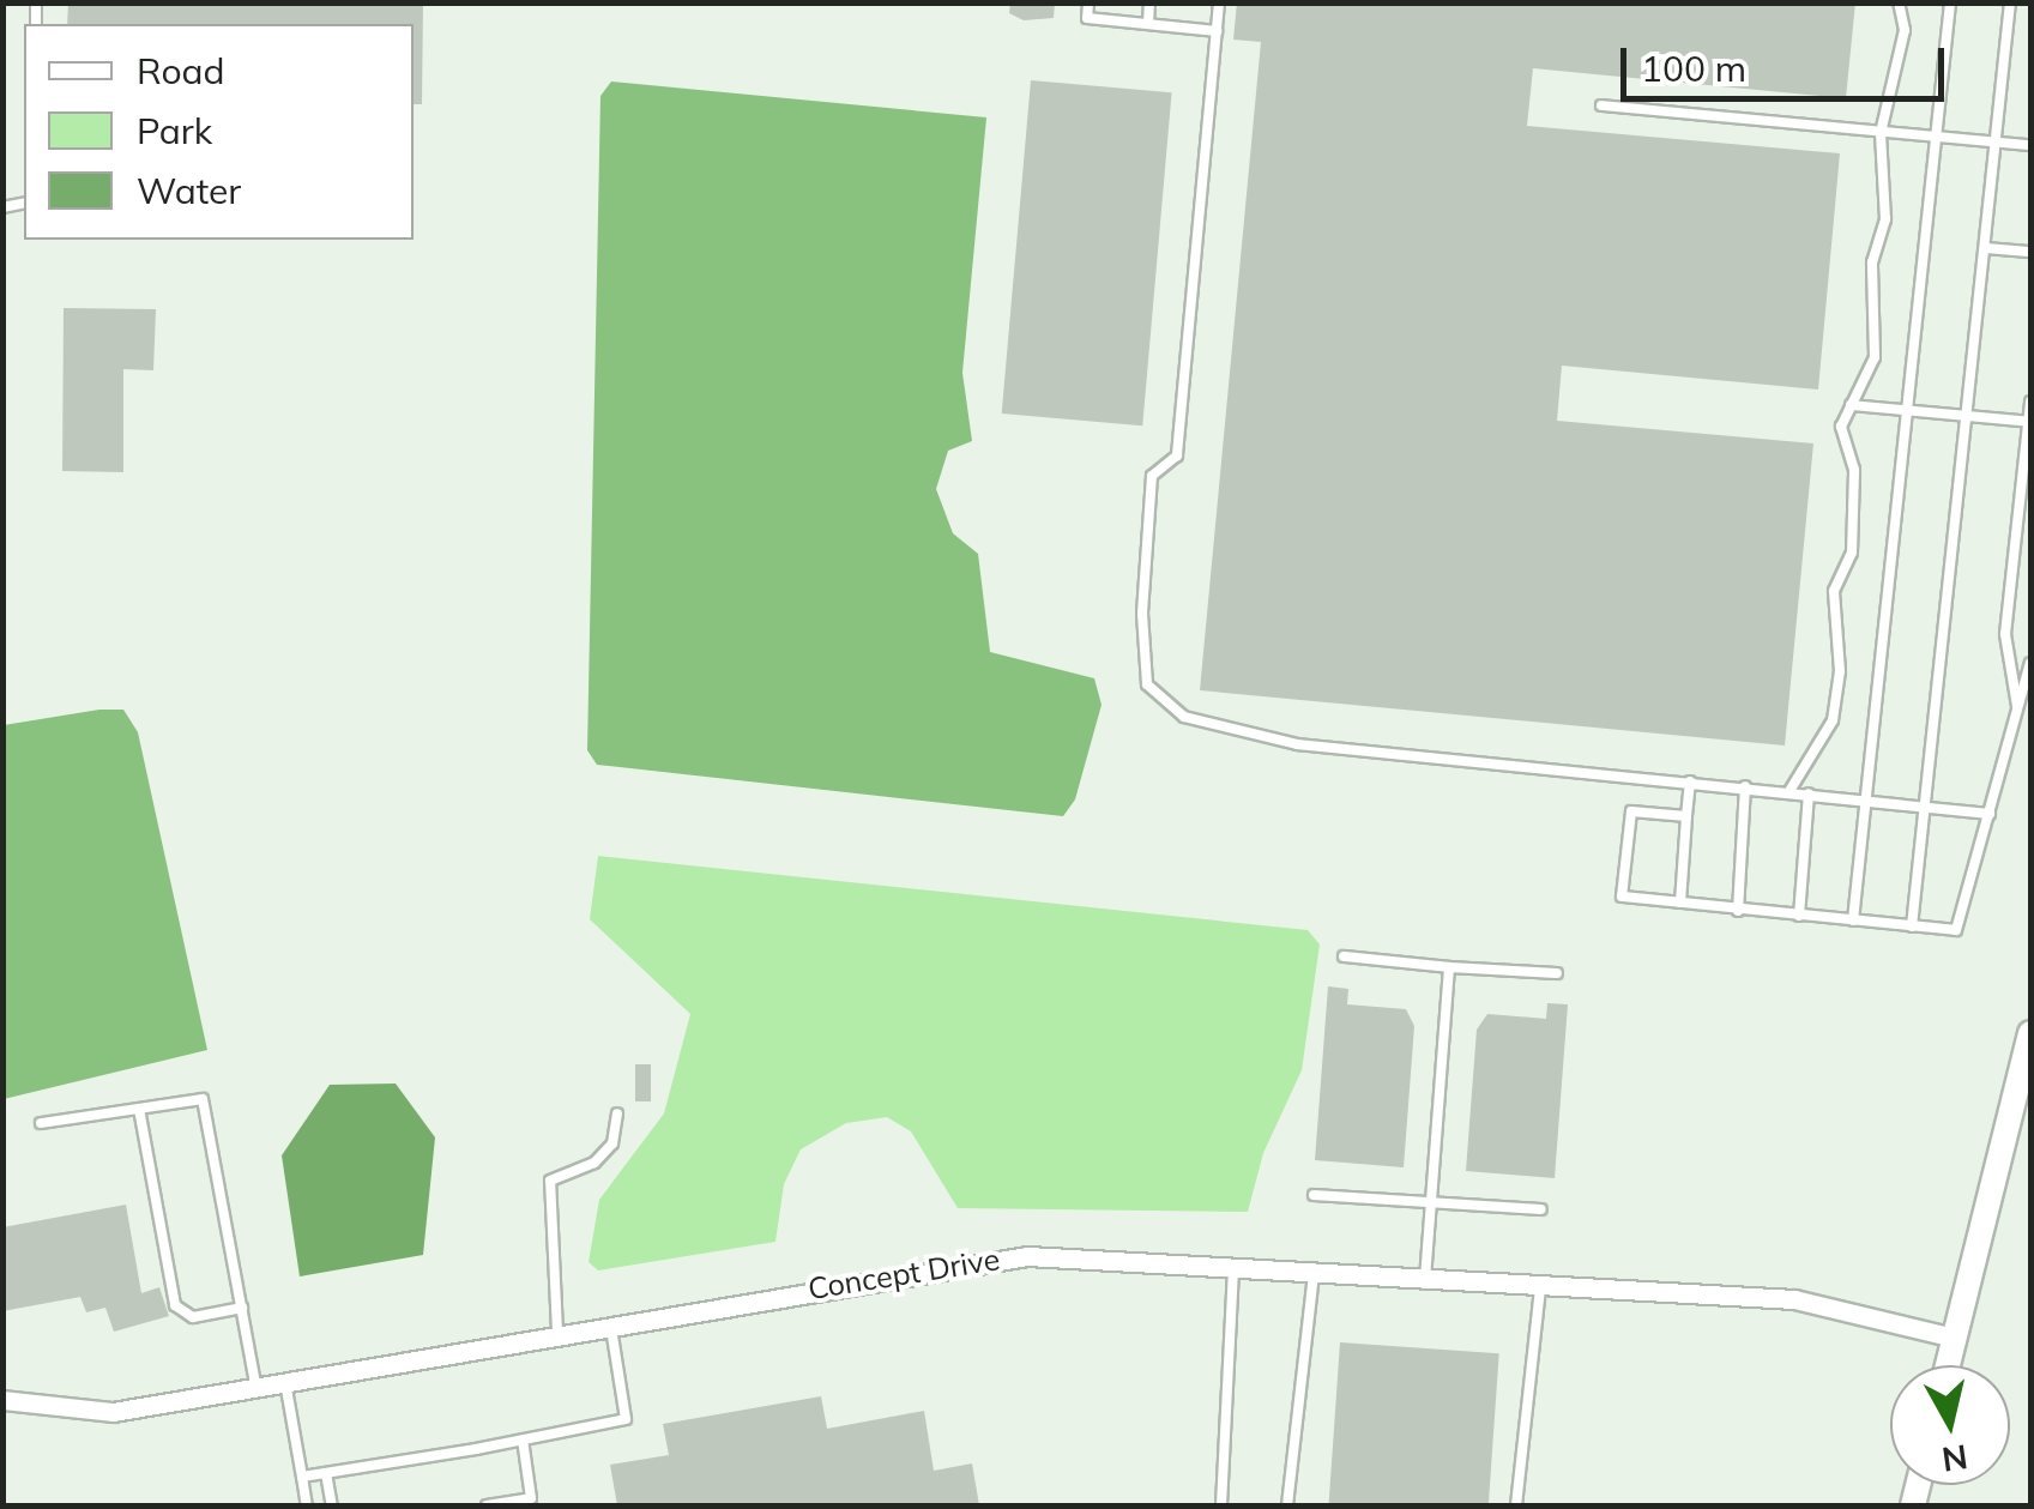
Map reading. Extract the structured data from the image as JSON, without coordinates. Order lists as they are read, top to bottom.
{
  "streets": {
    "street": ["Concept Drive"]
  },
  "legend": ["Road", "Park", "Water"],
  "scale_bar": "100 m",
  "north": "bottom"
}
